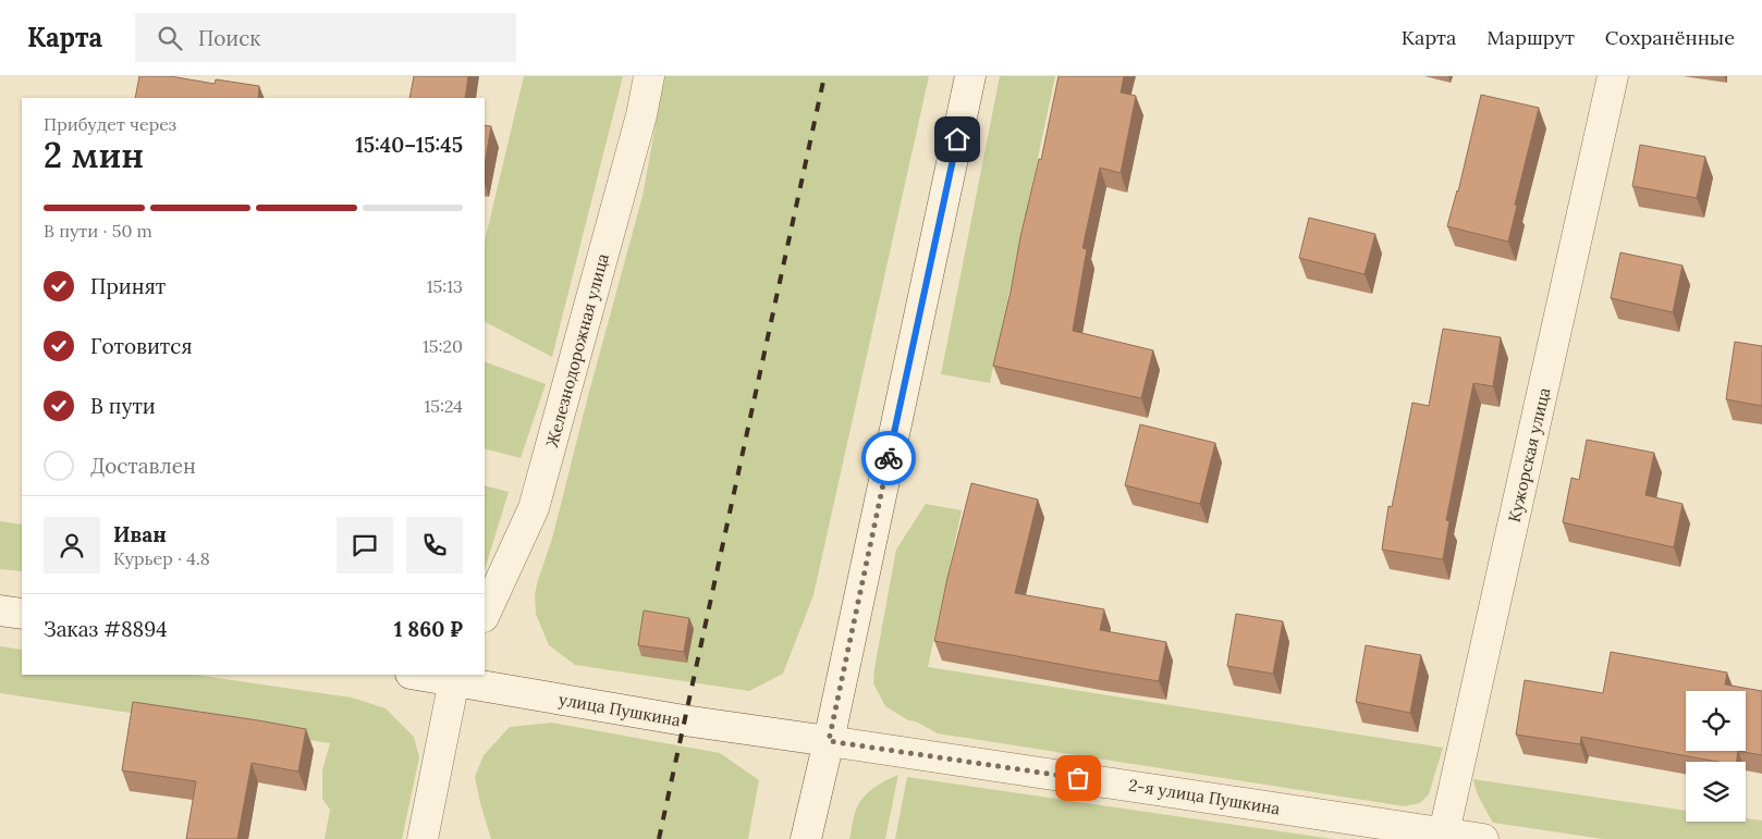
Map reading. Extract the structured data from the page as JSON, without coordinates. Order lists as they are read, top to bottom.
{
  "streets": {
    "street": [
      "Железнодорожная улица",
      "Кужорская улица",
      "улица Пушкина",
      "2-я улица Пушкина"
    ]
  },
  "crossings": [
    ["Кужорская улица", "2-я улица Пушкина"],
    ["улица Пушкина", "2-я улица Пушкина"]
  ],
  "page": {
    "header": "Карта",
    "search": "Поиск",
    "nav": ["Карта", "Маршрут", "Сохранённые"],
    "heading": ["2 мин", "Прибудет через", "15:40–15:45"],
    "panel": [
      "Иван",
      "Курьер · 4.8",
      "Заказ #8894",
      "1 860 ₽"
    ],
    "bar": "В пути · 50 m",
    "list": [
      ["Принят", "15:13"],
      ["Готовится", "15:20"],
      ["В пути", "15:24"],
      "Доставлен"
    ]
  }
}
